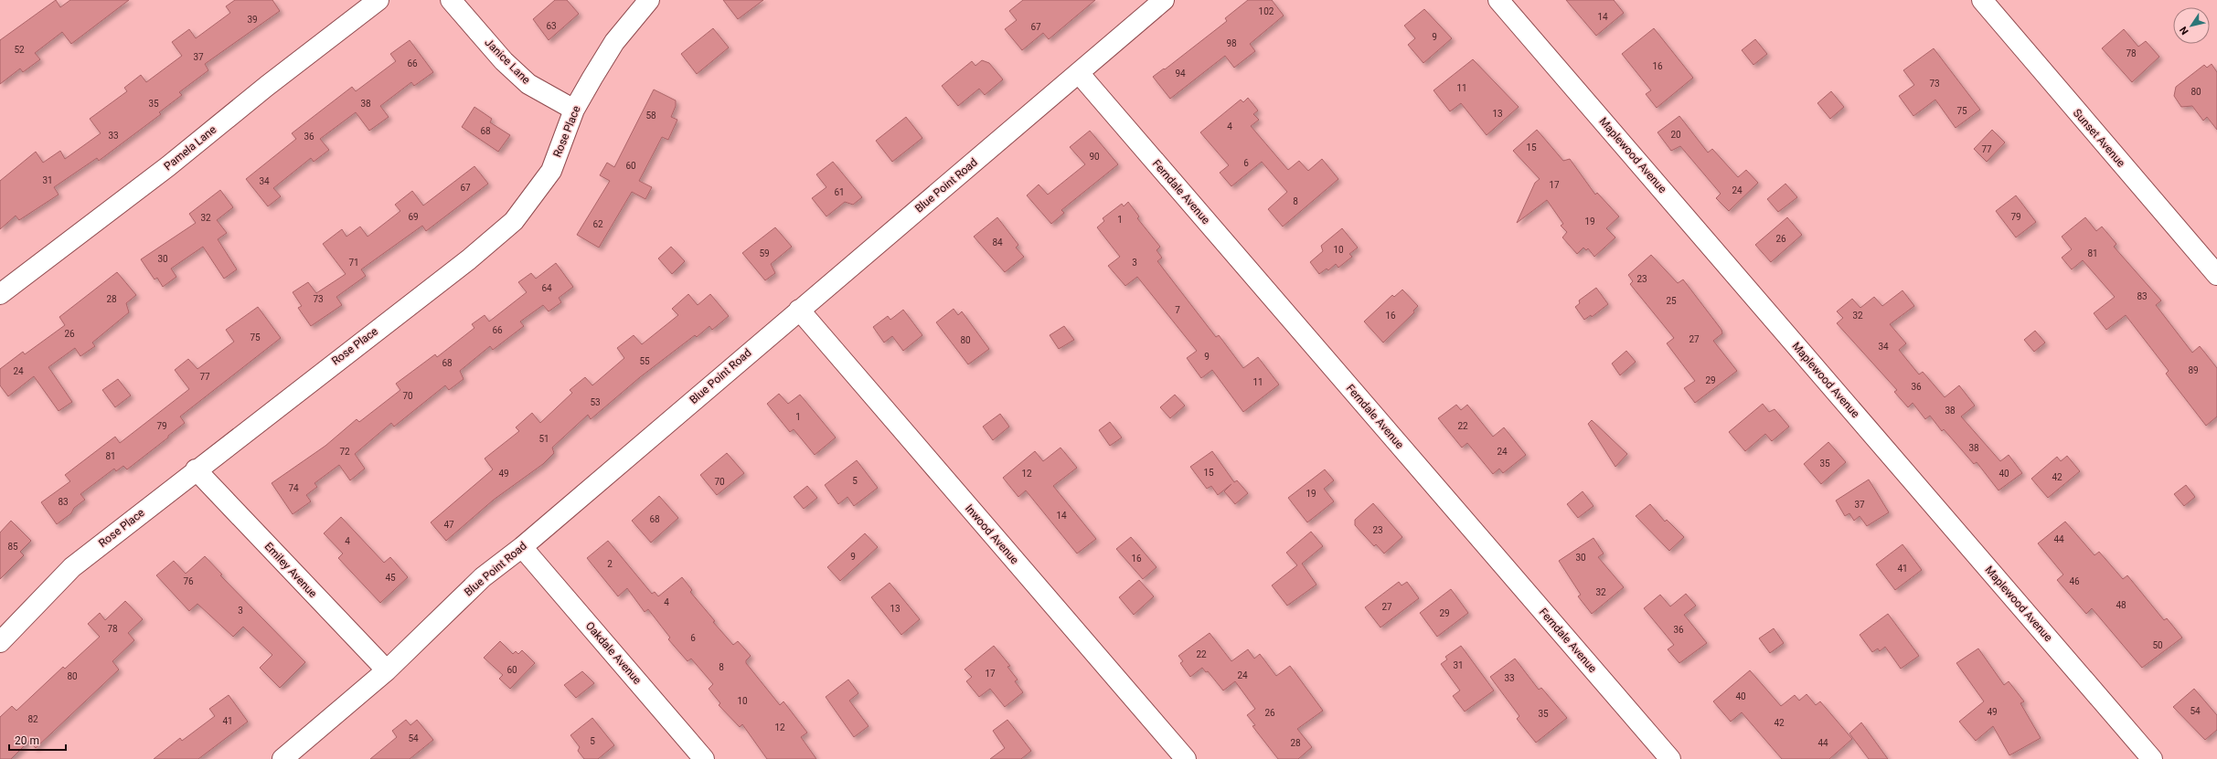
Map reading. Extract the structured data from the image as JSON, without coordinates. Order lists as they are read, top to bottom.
{
  "streets": {
    "street": [
      "Janice Lane",
      "Rose Place",
      "Sunset Avenue",
      "Pamela Lane",
      "Maplewood Avenue",
      "Blue Point Road",
      "Ferndale Avenue",
      "Inwood Avenue",
      "Emiley Avenue",
      "Oakdale Avenue"
    ]
  },
  "crossings": [
    ["Janice Lane", "Rose Place"],
    ["Rose Place", "Emiley Avenue"],
    ["Blue Point Road", "Ferndale Avenue"],
    ["Blue Point Road", "Inwood Avenue"],
    ["Blue Point Road", "Emiley Avenue"],
    ["Blue Point Road", "Oakdale Avenue"]
  ],
  "house_numbers": [
    "102",
    "14",
    "39",
    "63",
    "67",
    "9",
    "98",
    "52",
    "78",
    "37",
    "66",
    "16",
    "94",
    "73",
    "11",
    "80",
    "35",
    "38",
    "75",
    "13",
    "58",
    "4",
    "68",
    "20",
    "33",
    "36",
    "15",
    "77",
    "90",
    "6",
    "60",
    "31",
    "34",
    "17",
    "67",
    "24",
    "61",
    "8",
    "69",
    "79",
    "32",
    "1",
    "19",
    "62",
    "26",
    "84",
    "10",
    "59",
    "81",
    "30",
    "71",
    "3",
    "23",
    "64",
    "83",
    "28",
    "73",
    "25",
    "7",
    "16",
    "32",
    "66",
    "26",
    "75",
    "27",
    "80",
    "34",
    "9",
    "55",
    "68",
    "89",
    "24",
    "77",
    "29",
    "11",
    "36",
    "70",
    "53",
    "38",
    "1",
    "79",
    "22",
    "51",
    "38",
    "72",
    "24",
    "81",
    "35",
    "15",
    "49",
    "12",
    "40",
    "42",
    "5",
    "70",
    "74",
    "19",
    "83",
    "37",
    "14",
    "68",
    "47",
    "23",
    "44",
    "4",
    "85",
    "9",
    "30",
    "16",
    "2",
    "41",
    "45",
    "76",
    "46",
    "32",
    "4",
    "48",
    "27",
    "13",
    "3",
    "29",
    "78",
    "36",
    "6",
    "50",
    "22",
    "31",
    "8",
    "60",
    "17",
    "24",
    "80",
    "33",
    "40",
    "10",
    "54",
    "49",
    "26",
    "35",
    "82",
    "41",
    "42",
    "12",
    "54",
    "5",
    "28",
    "44"
  ],
  "scale_bar": "20 m",
  "north": "bottom left"
}
